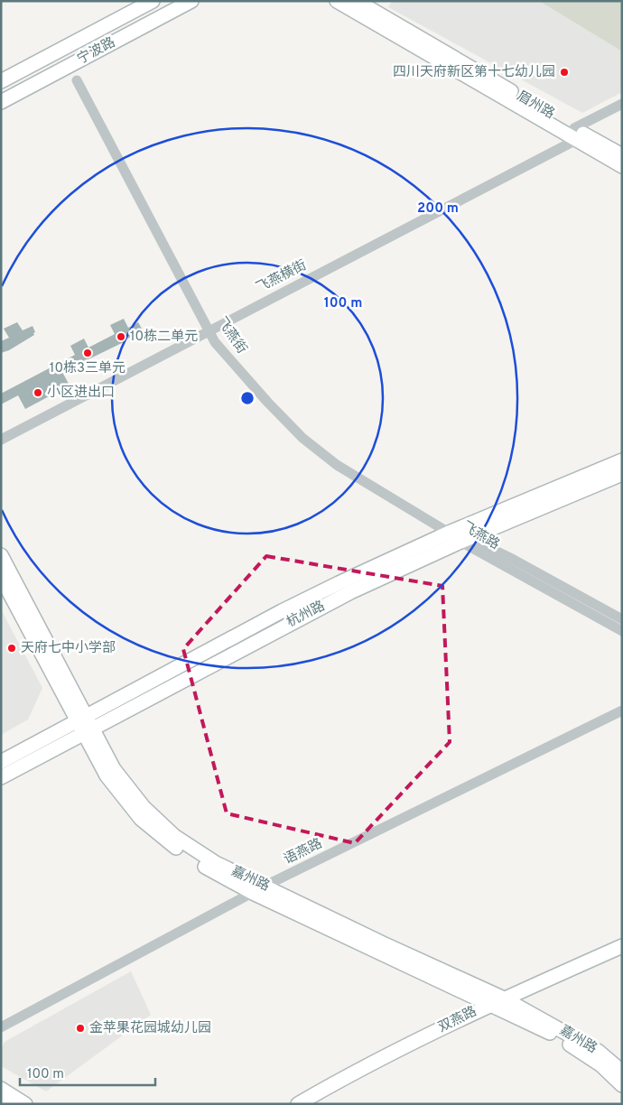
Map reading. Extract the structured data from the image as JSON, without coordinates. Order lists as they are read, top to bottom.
{
  "streets": {
    "main road": [
      "宁波路",
      "眉州路",
      "杭州路",
      "嘉州路",
      "双燕路"
    ],
    "street": [
      "飞燕横街",
      "飞燕街",
      "飞燕路",
      "语燕路"
    ]
  },
  "crossings": [
    ["眉州路", "飞燕横街"],
    ["飞燕横街", "飞燕街"],
    ["飞燕街", "飞燕路"],
    ["飞燕街", "杭州路"],
    ["飞燕路", "杭州路"],
    ["杭州路", "嘉州路"],
    ["语燕路", "嘉州路"],
    ["嘉州路", "双燕路"]
  ],
  "places": [
    "四川天府新区第十七幼儿园",
    "10栋二单元",
    "10栋3三单元",
    "小区进出口",
    "天府七中小学部",
    "金苹果花园城幼儿园"
  ],
  "scale_bar": "100 m",
  "rings": ["200 m", "100 m"]
}
